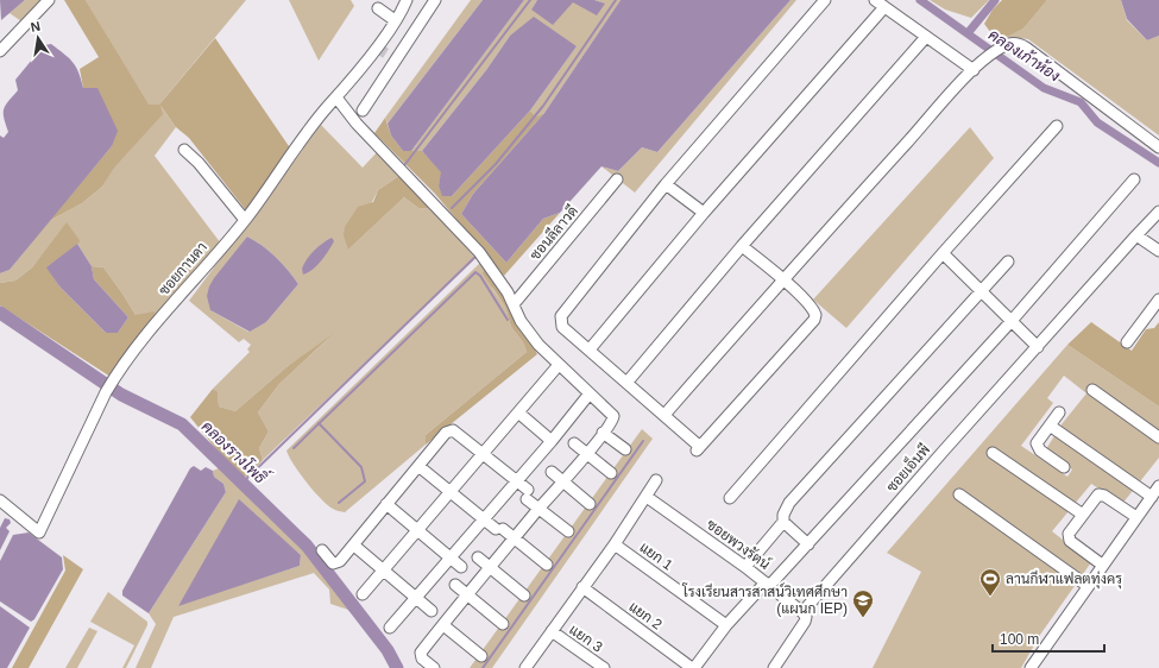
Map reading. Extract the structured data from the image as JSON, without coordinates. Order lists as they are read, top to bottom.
{
  "streets": {
    "street": [
      "ซอนลีลาวดี",
      "ซอยกานดา",
      "ซอยเอ็นพี",
      "ซอยพวงรัตน์",
      "แยก 1",
      "แยก 2",
      "แยก 3"
    ]
  },
  "crossings": [
    ["ซอยเอ็นพี", "ซอยพวงรัตน์"]
  ],
  "water": ["คลองเก้าห้อง", "คลองรางโพธิ์"],
  "places": {
    "sports": ["ลานกีฬาแฟลตทุ่งครุ"],
    "school or university": ["โรงเรียนสารสาสน์วิเทศศึกษา (แผนก IEP)"]
  },
  "scale_bar": "100 m",
  "north": "top"
}
